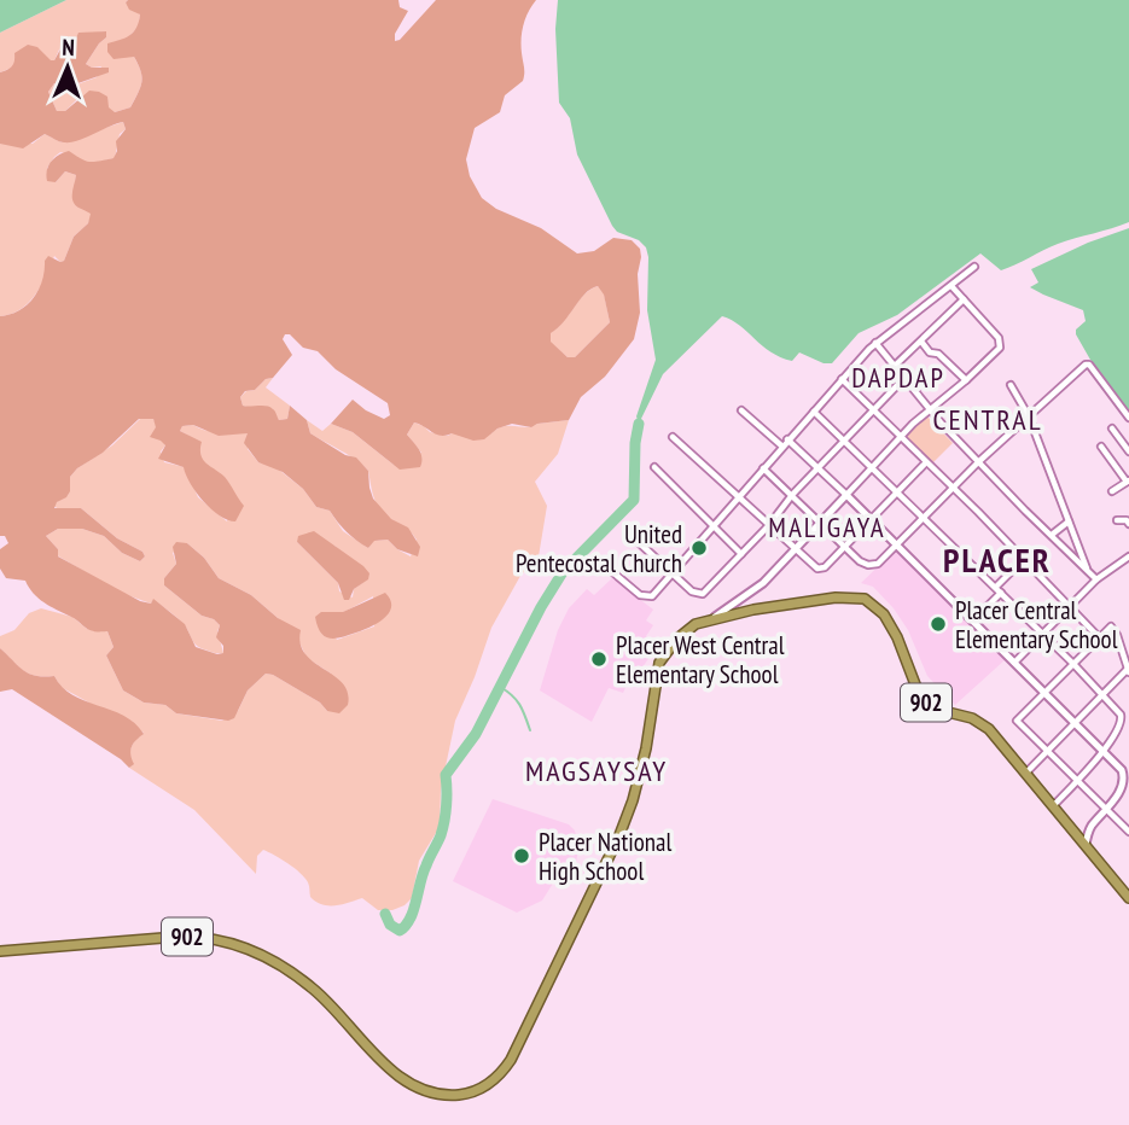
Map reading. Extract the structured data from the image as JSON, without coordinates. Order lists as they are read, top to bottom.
{
  "streets": {
    "highway": ["902"]
  },
  "districts": [
    "DAPDAP",
    "CENTRAL",
    "MALIGAYA",
    "PLACER",
    "MAGSAYSAY"
  ],
  "places": [
    "United Pentecostal Church",
    "Placer Central Elementary School",
    "Placer West Central Elementary School",
    "Placer National High School"
  ],
  "north": "top"
}
